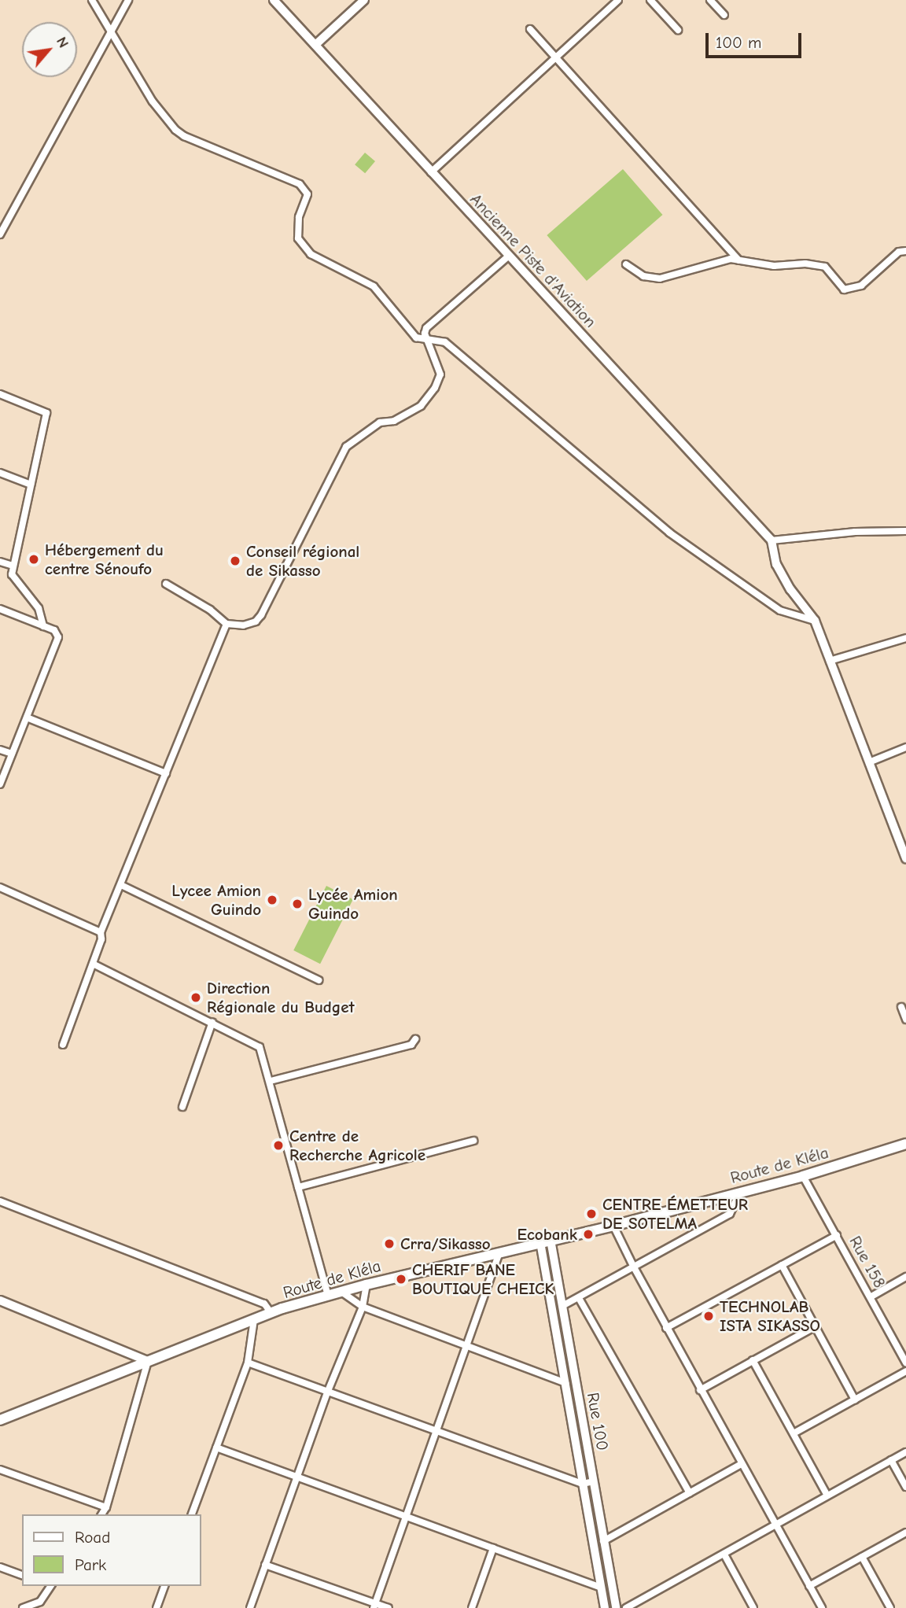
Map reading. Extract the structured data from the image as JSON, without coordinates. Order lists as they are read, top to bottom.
{
  "streets": {
    "main road": ["Route de Kléla"],
    "street": ["Ancienne Piste d'Aviation", "Rue 158", "Rue 100"]
  },
  "crossings": [
    ["Route de Kléla", "Rue 158"],
    ["Route de Kléla", "Rue 100"]
  ],
  "places": [
    "Hébergement du centre Sénoufo",
    "Conseil régional de Sikasso",
    "Lycee Amion Guindo",
    "Lycée Amion Guindo",
    "Direction Régionale du Budget",
    "Centre de Recherche Agricole",
    "CENTRE ÉMETTEUR DE SOTELMA",
    "Ecobank",
    "Crra/Sikasso",
    "CHERIF BANE BOUTIQUE CHEICK",
    "TECHNOLAB ISTA SIKASSO"
  ],
  "legend": ["Road", "Park"],
  "scale_bar": "100 m",
  "north": "top right"
}
